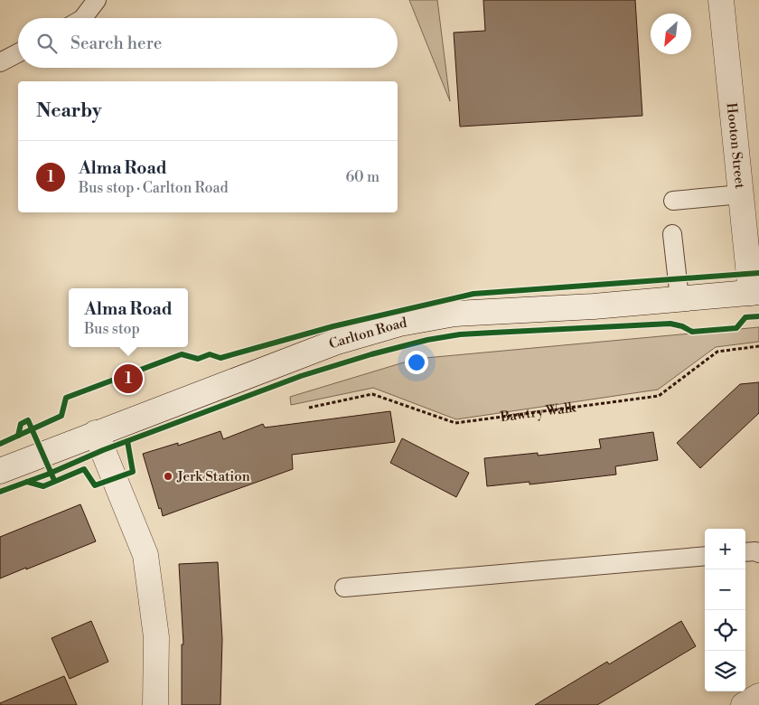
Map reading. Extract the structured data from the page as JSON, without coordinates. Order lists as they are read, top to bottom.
{
  "streets": {
    "main road": ["Hooton Street", "Carlton Road"],
    "path": ["Bawtry Walk"]
  },
  "crossings": [
    ["Hooton Street", "Carlton Road"]
  ],
  "places": ["Jerk Station"],
  "north": "bottom left",
  "page": {
    "search": "Search here",
    "heading": "Nearby",
    "list": [
      {
        "mark": "1",
        "name": "Alma Road",
        "note": "Bus stop · Carlton Road",
        "value": "60 m"
      }
    ],
    "popup": ["Alma Road", "Bus stop"],
    "pins": "1",
    "map_buttons": ["+", "−"]
  }
}
